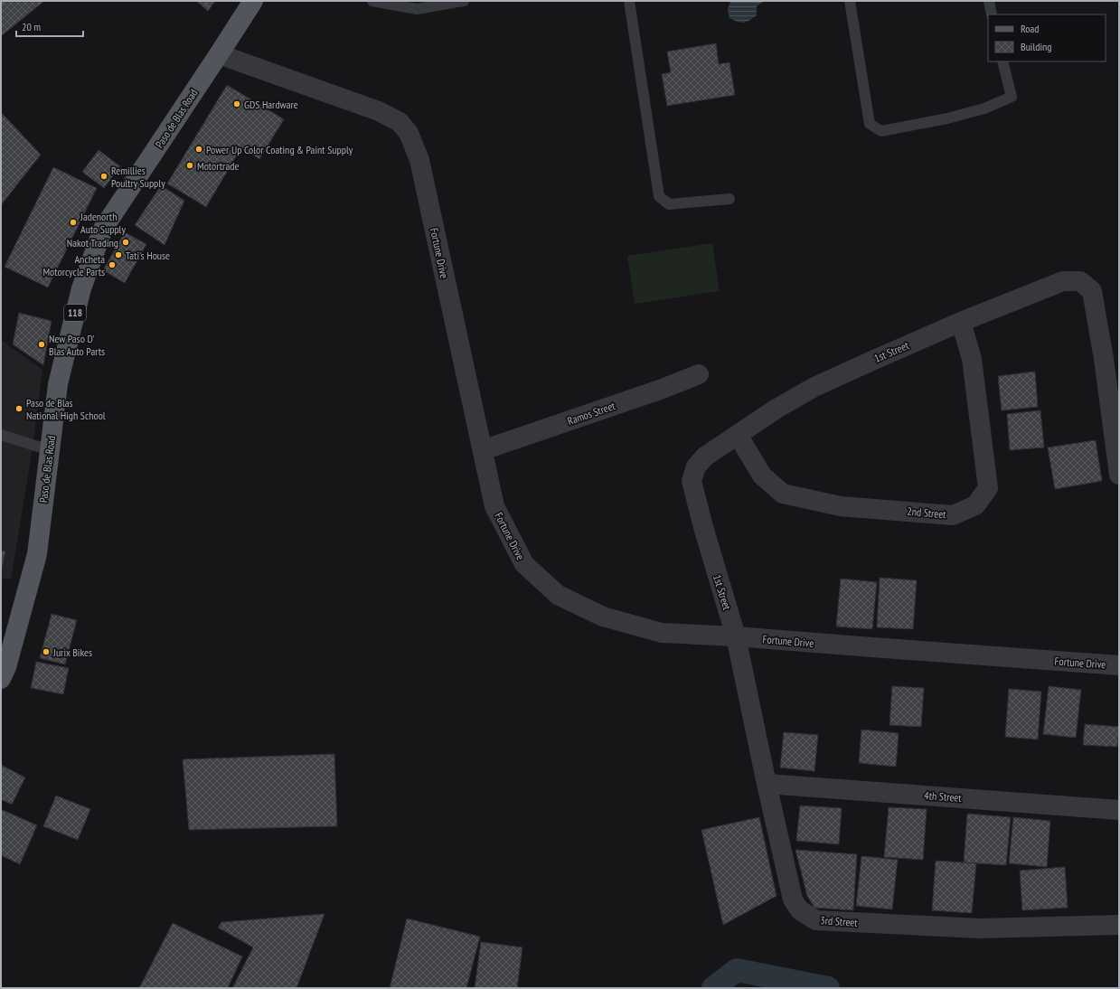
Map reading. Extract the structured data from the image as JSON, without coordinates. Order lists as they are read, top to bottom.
{
  "streets": {
    "main road": ["Paso de Blas Road", "118"],
    "street": [
      "Fortune Drive",
      "1st Street",
      "Ramos Street",
      "2nd Street",
      "4th Street",
      "3rd Street"
    ]
  },
  "crossings": [
    ["Paso de Blas Road", "Fortune Drive"],
    ["Fortune Drive", "1st Street"],
    ["Fortune Drive", "Ramos Street"],
    ["Fortune Drive", "3rd Street"],
    ["1st Street", "2nd Street"],
    ["1st Street", "3rd Street"],
    ["4th Street", "3rd Street"]
  ],
  "places": [
    "GDS Hardware",
    "Power Up Color Coating & Paint Supply",
    "Motortrade",
    "Remillies Poultry Supply",
    "Jadenorth Auto Supply",
    "Nakot Trading",
    "Tati's House",
    "Ancheta Motorcycle Parts",
    "New Paso D' Blas Auto Parts",
    "Paso de Blas National High School",
    "Jurix Bikes"
  ],
  "legend": ["Road", "Building"],
  "scale_bar": "20 m"
}
